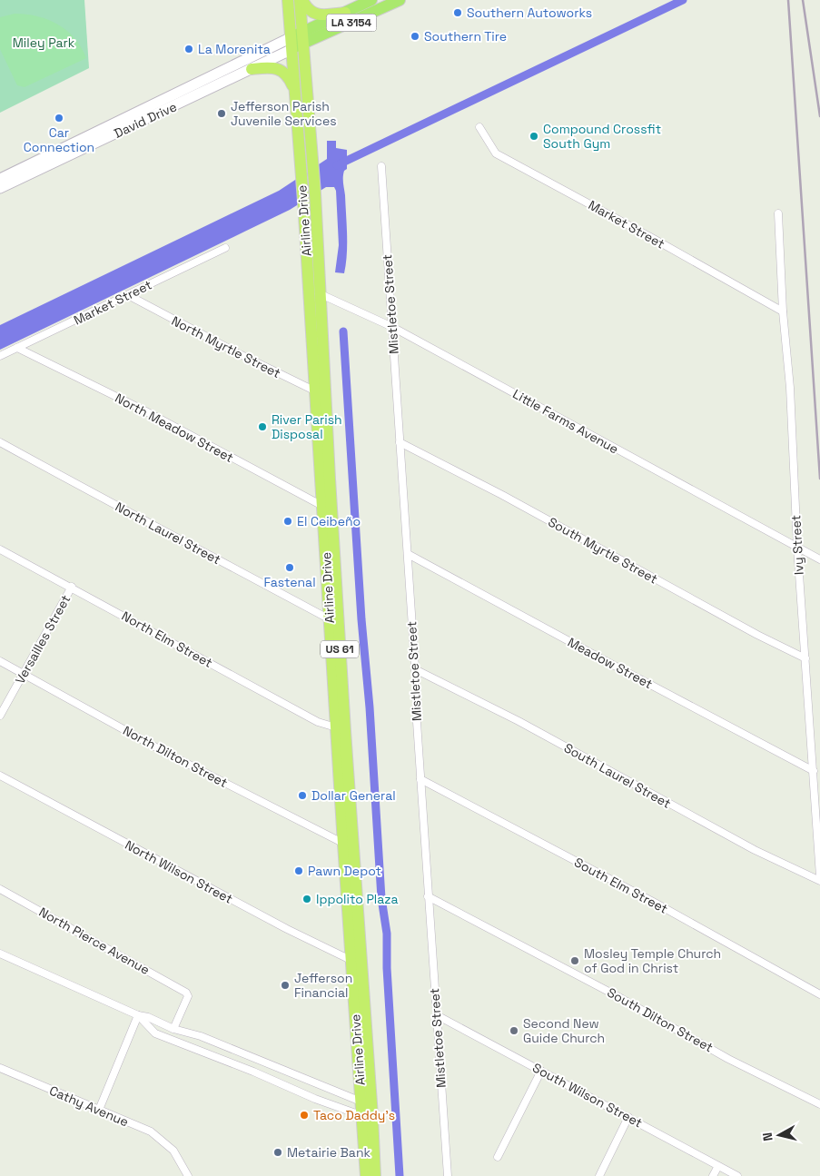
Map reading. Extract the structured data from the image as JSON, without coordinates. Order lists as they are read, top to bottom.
{
  "streets": {
    "highway": ["Airline Drive", "US 61"],
    "main road": ["LA 3154", "David Drive"],
    "street": [
      "Market Street",
      "Mistletoe Street",
      "North Myrtle Street",
      "Little Farms Avenue",
      "North Meadow Street",
      "North Laurel Street",
      "Ivy Street",
      "South Myrtle Street",
      "Versailles Street",
      "North Elm Street",
      "Meadow Street",
      "North Dilton Street",
      "South Laurel Street",
      "North Wilson Street",
      "South Elm Street",
      "North Pierce Avenue",
      "South Dilton Street",
      "South Wilson Street",
      "Cathy Avenue"
    ]
  },
  "crossings": [
    ["LA 3154", "David Drive"],
    ["LA 3154", "Airline Drive"],
    ["David Drive", "Airline Drive"],
    ["Airline Drive", "North Myrtle Street"],
    ["Airline Drive", "Little Farms Avenue"],
    ["Airline Drive", "North Meadow Street"],
    ["Airline Drive", "North Laurel Street"],
    ["Airline Drive", "North Elm Street"],
    ["Airline Drive", "North Dilton Street"],
    ["Airline Drive", "North Wilson Street"],
    ["Market Street", "North Myrtle Street"],
    ["Market Street", "North Meadow Street"],
    ["Market Street", "Ivy Street"],
    ["Mistletoe Street", "Little Farms Avenue"],
    ["Mistletoe Street", "South Myrtle Street"],
    ["Mistletoe Street", "Meadow Street"],
    ["Mistletoe Street", "South Laurel Street"],
    ["Mistletoe Street", "South Elm Street"],
    ["Mistletoe Street", "South Dilton Street"],
    ["Mistletoe Street", "South Wilson Street"],
    ["Little Farms Avenue", "Ivy Street"],
    ["Ivy Street", "South Myrtle Street"],
    ["Ivy Street", "Meadow Street"],
    ["Versailles Street", "North Elm Street"],
    ["Versailles Street", "North Dilton Street"]
  ],
  "parks": ["Miley Park"],
  "places": [
    "Southern Autoworks",
    "Southern Tire",
    "La Morenita",
    "Jefferson Parish Juvenile Services",
    "Car Connection",
    "Compound Crossfit South Gym",
    "River Parish Disposal",
    "El Ceibeño",
    "Fastenal",
    "Dollar General",
    "Pawn Depot",
    "Ippolito Plaza",
    "Mosley Temple Church of God in Christ",
    "Jefferson Financial",
    "Second New Guide Church",
    "Taco Daddy's",
    "Metairie Bank"
  ],
  "north": "left"
}
